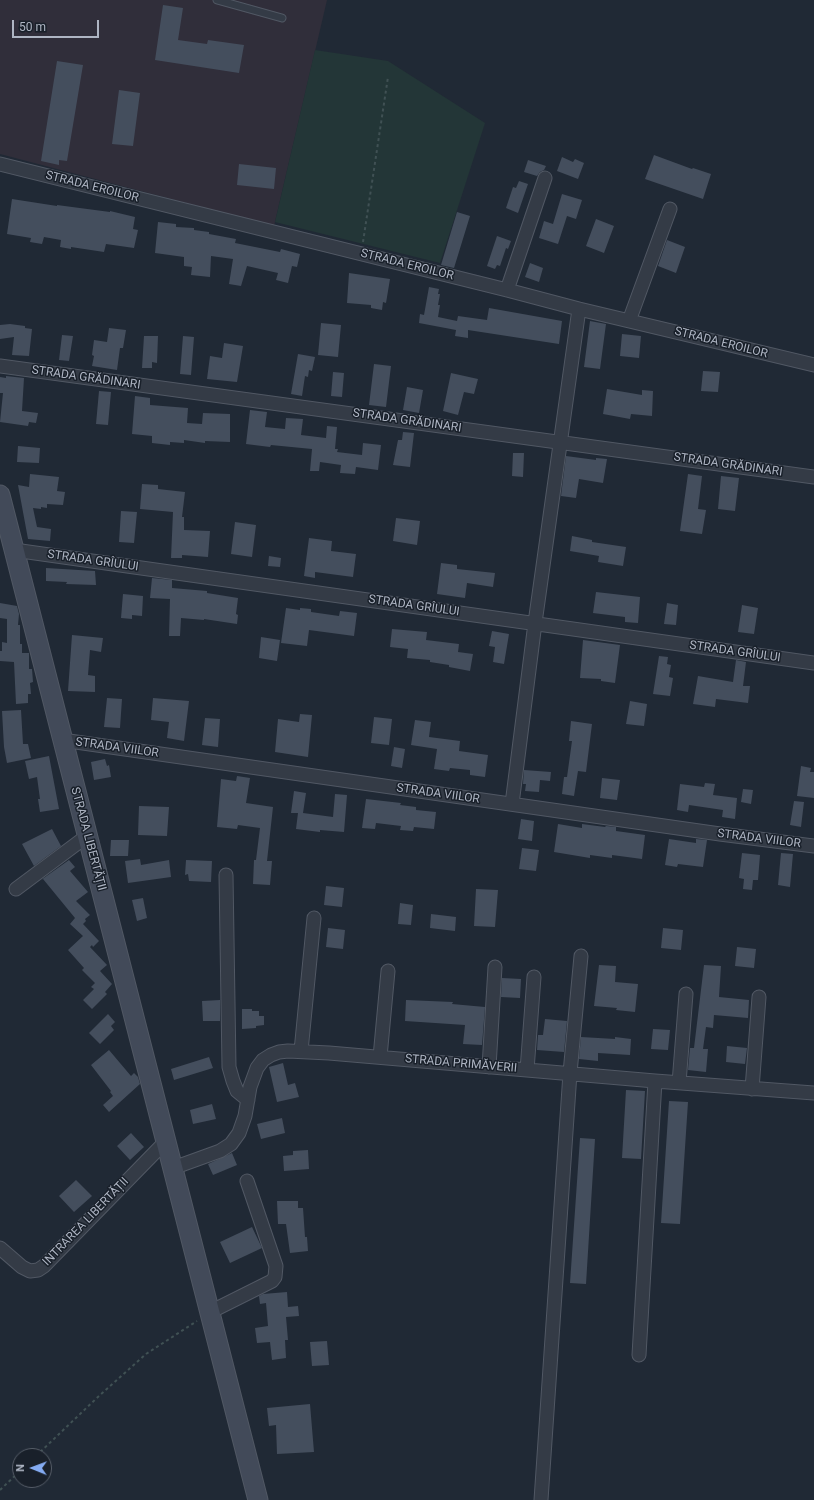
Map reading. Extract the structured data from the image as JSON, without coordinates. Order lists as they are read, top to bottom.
{
  "streets": {
    "main road": ["STRADA LIBERTĂȚII"],
    "street": [
      "STRADA EROILOR",
      "STRADA GRĂDINARI",
      "STRADA GRÎULUI",
      "STRADA VIILOR",
      "STRADA PRIMĂVERII",
      "INTRAREA LIBERTĂȚII"
    ]
  },
  "crossings": [
    ["STRADA GRÎULUI", "STRADA LIBERTĂȚII"],
    ["STRADA VIILOR", "STRADA LIBERTĂȚII"],
    ["STRADA LIBERTĂȚII", "STRADA PRIMĂVERII"],
    ["STRADA LIBERTĂȚII", "INTRAREA LIBERTĂȚII"]
  ],
  "scale_bar": "50 m",
  "north": "left"
}
